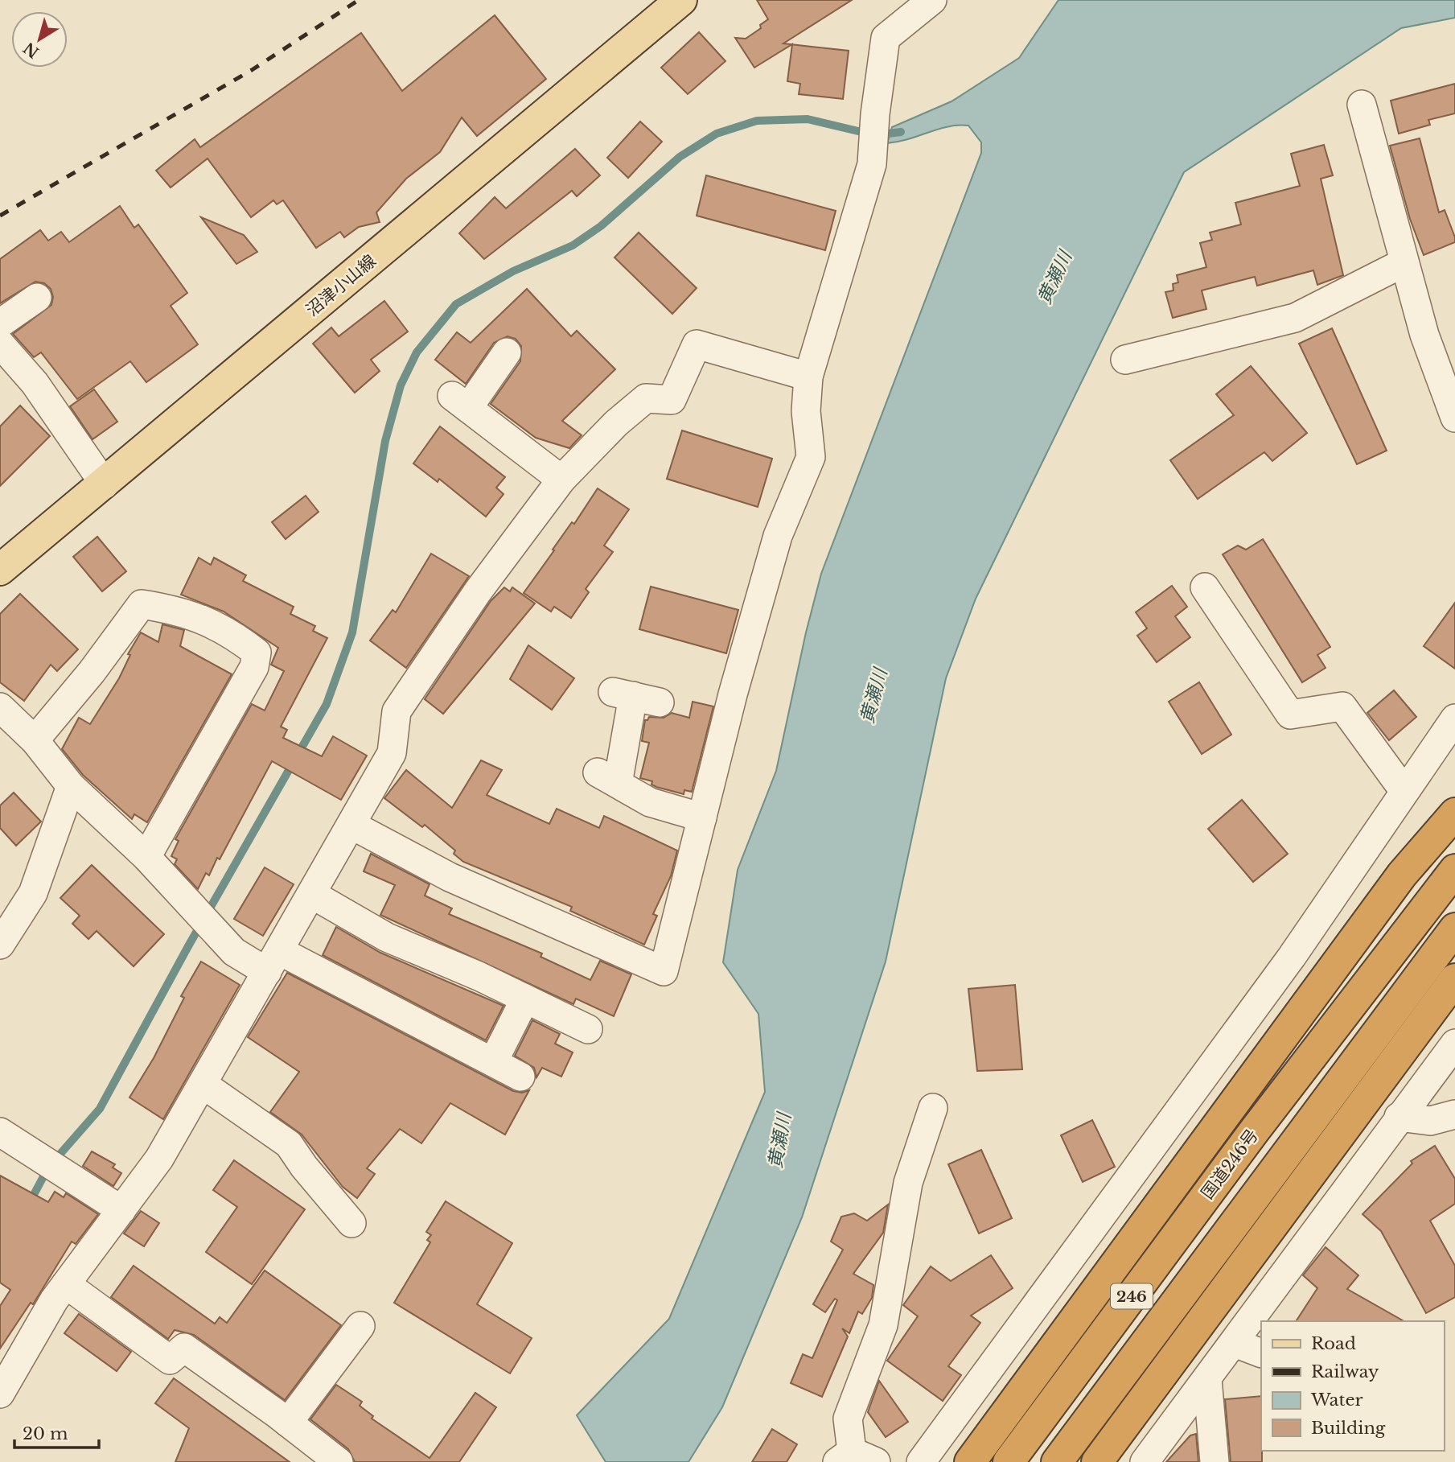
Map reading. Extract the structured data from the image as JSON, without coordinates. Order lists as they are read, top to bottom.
{
  "streets": {
    "highway": ["国道246号", "246"],
    "main road": ["沼津小山線"]
  },
  "water": ["黄瀬川"],
  "legend": [
    "Road",
    "Railway",
    "Water",
    "Building"
  ],
  "scale_bar": "20 m",
  "north": "bottom left"
}
